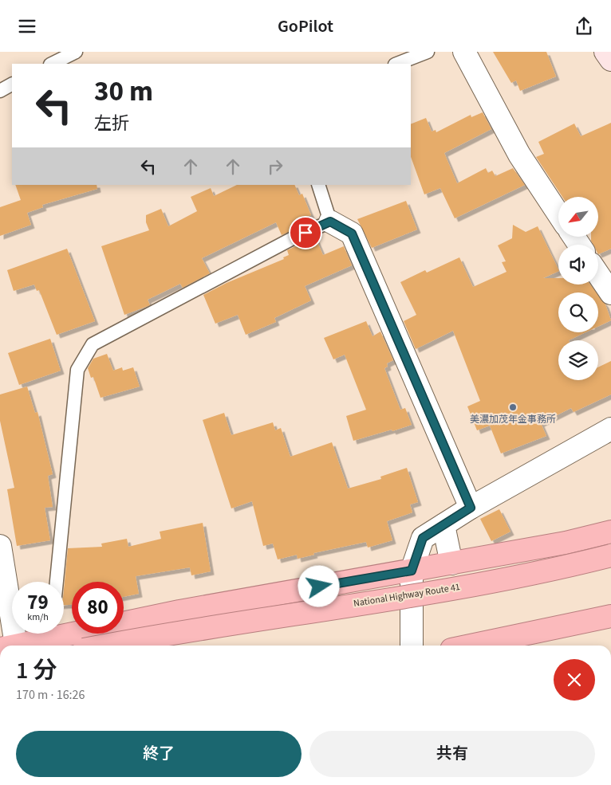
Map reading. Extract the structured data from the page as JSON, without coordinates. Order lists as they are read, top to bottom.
{
  "streets": {
    "highway": ["National Highway Route 41"]
  },
  "places": ["美濃加茂年金事務所"],
  "north": "bottom left",
  "page": {
    "header": "GoPilot",
    "turn": ["30 m", "左折"],
    "speed": "79 km/h",
    "limit": "80",
    "heading": ["1 分", "170 m · 16:26"],
    "buttons": ["終了", "共有"]
  }
}
